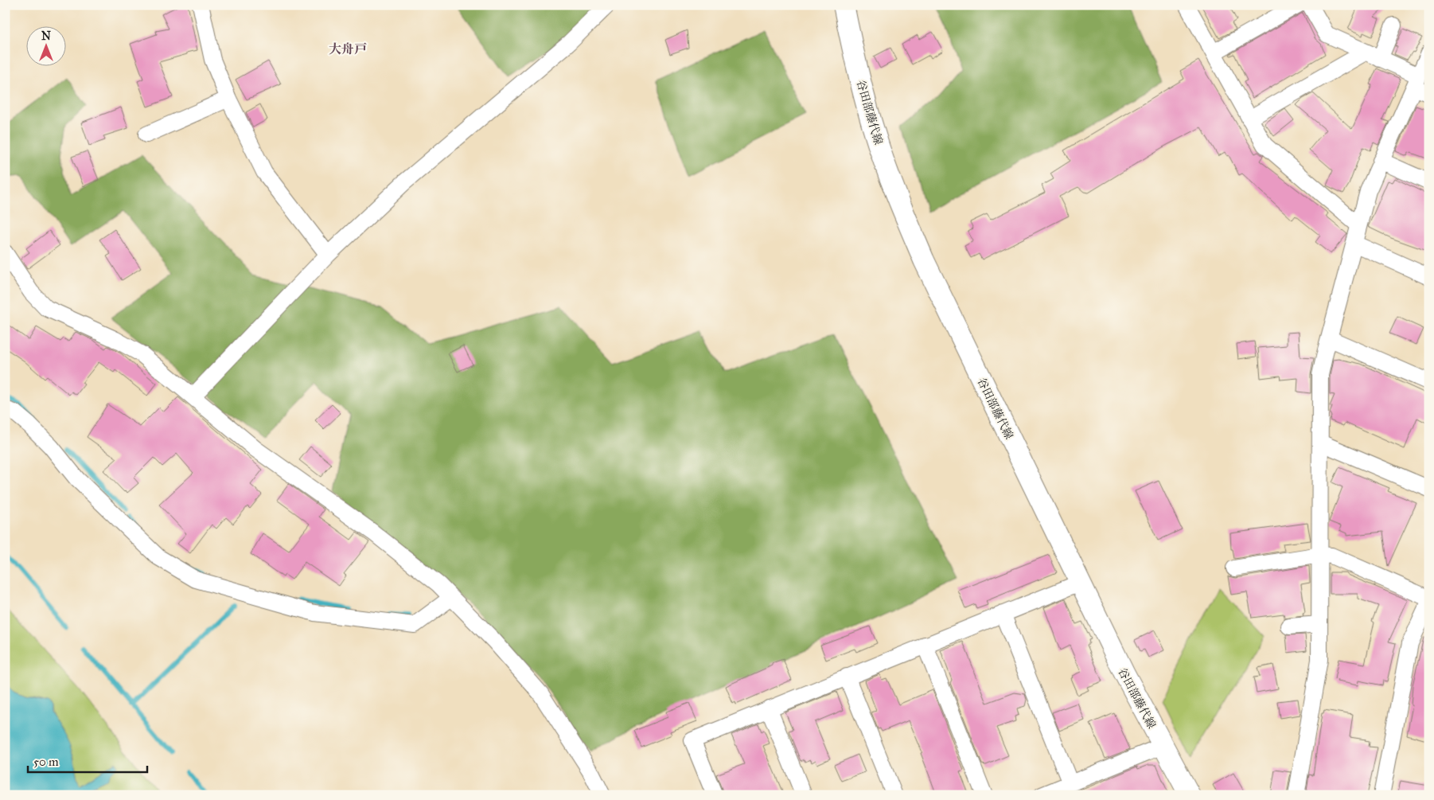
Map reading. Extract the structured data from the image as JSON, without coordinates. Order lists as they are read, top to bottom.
{
  "streets": {
    "main road": ["谷田部藤代線"]
  },
  "districts": ["大舟戸"],
  "scale_bar": "50 m",
  "north": "top"
}
